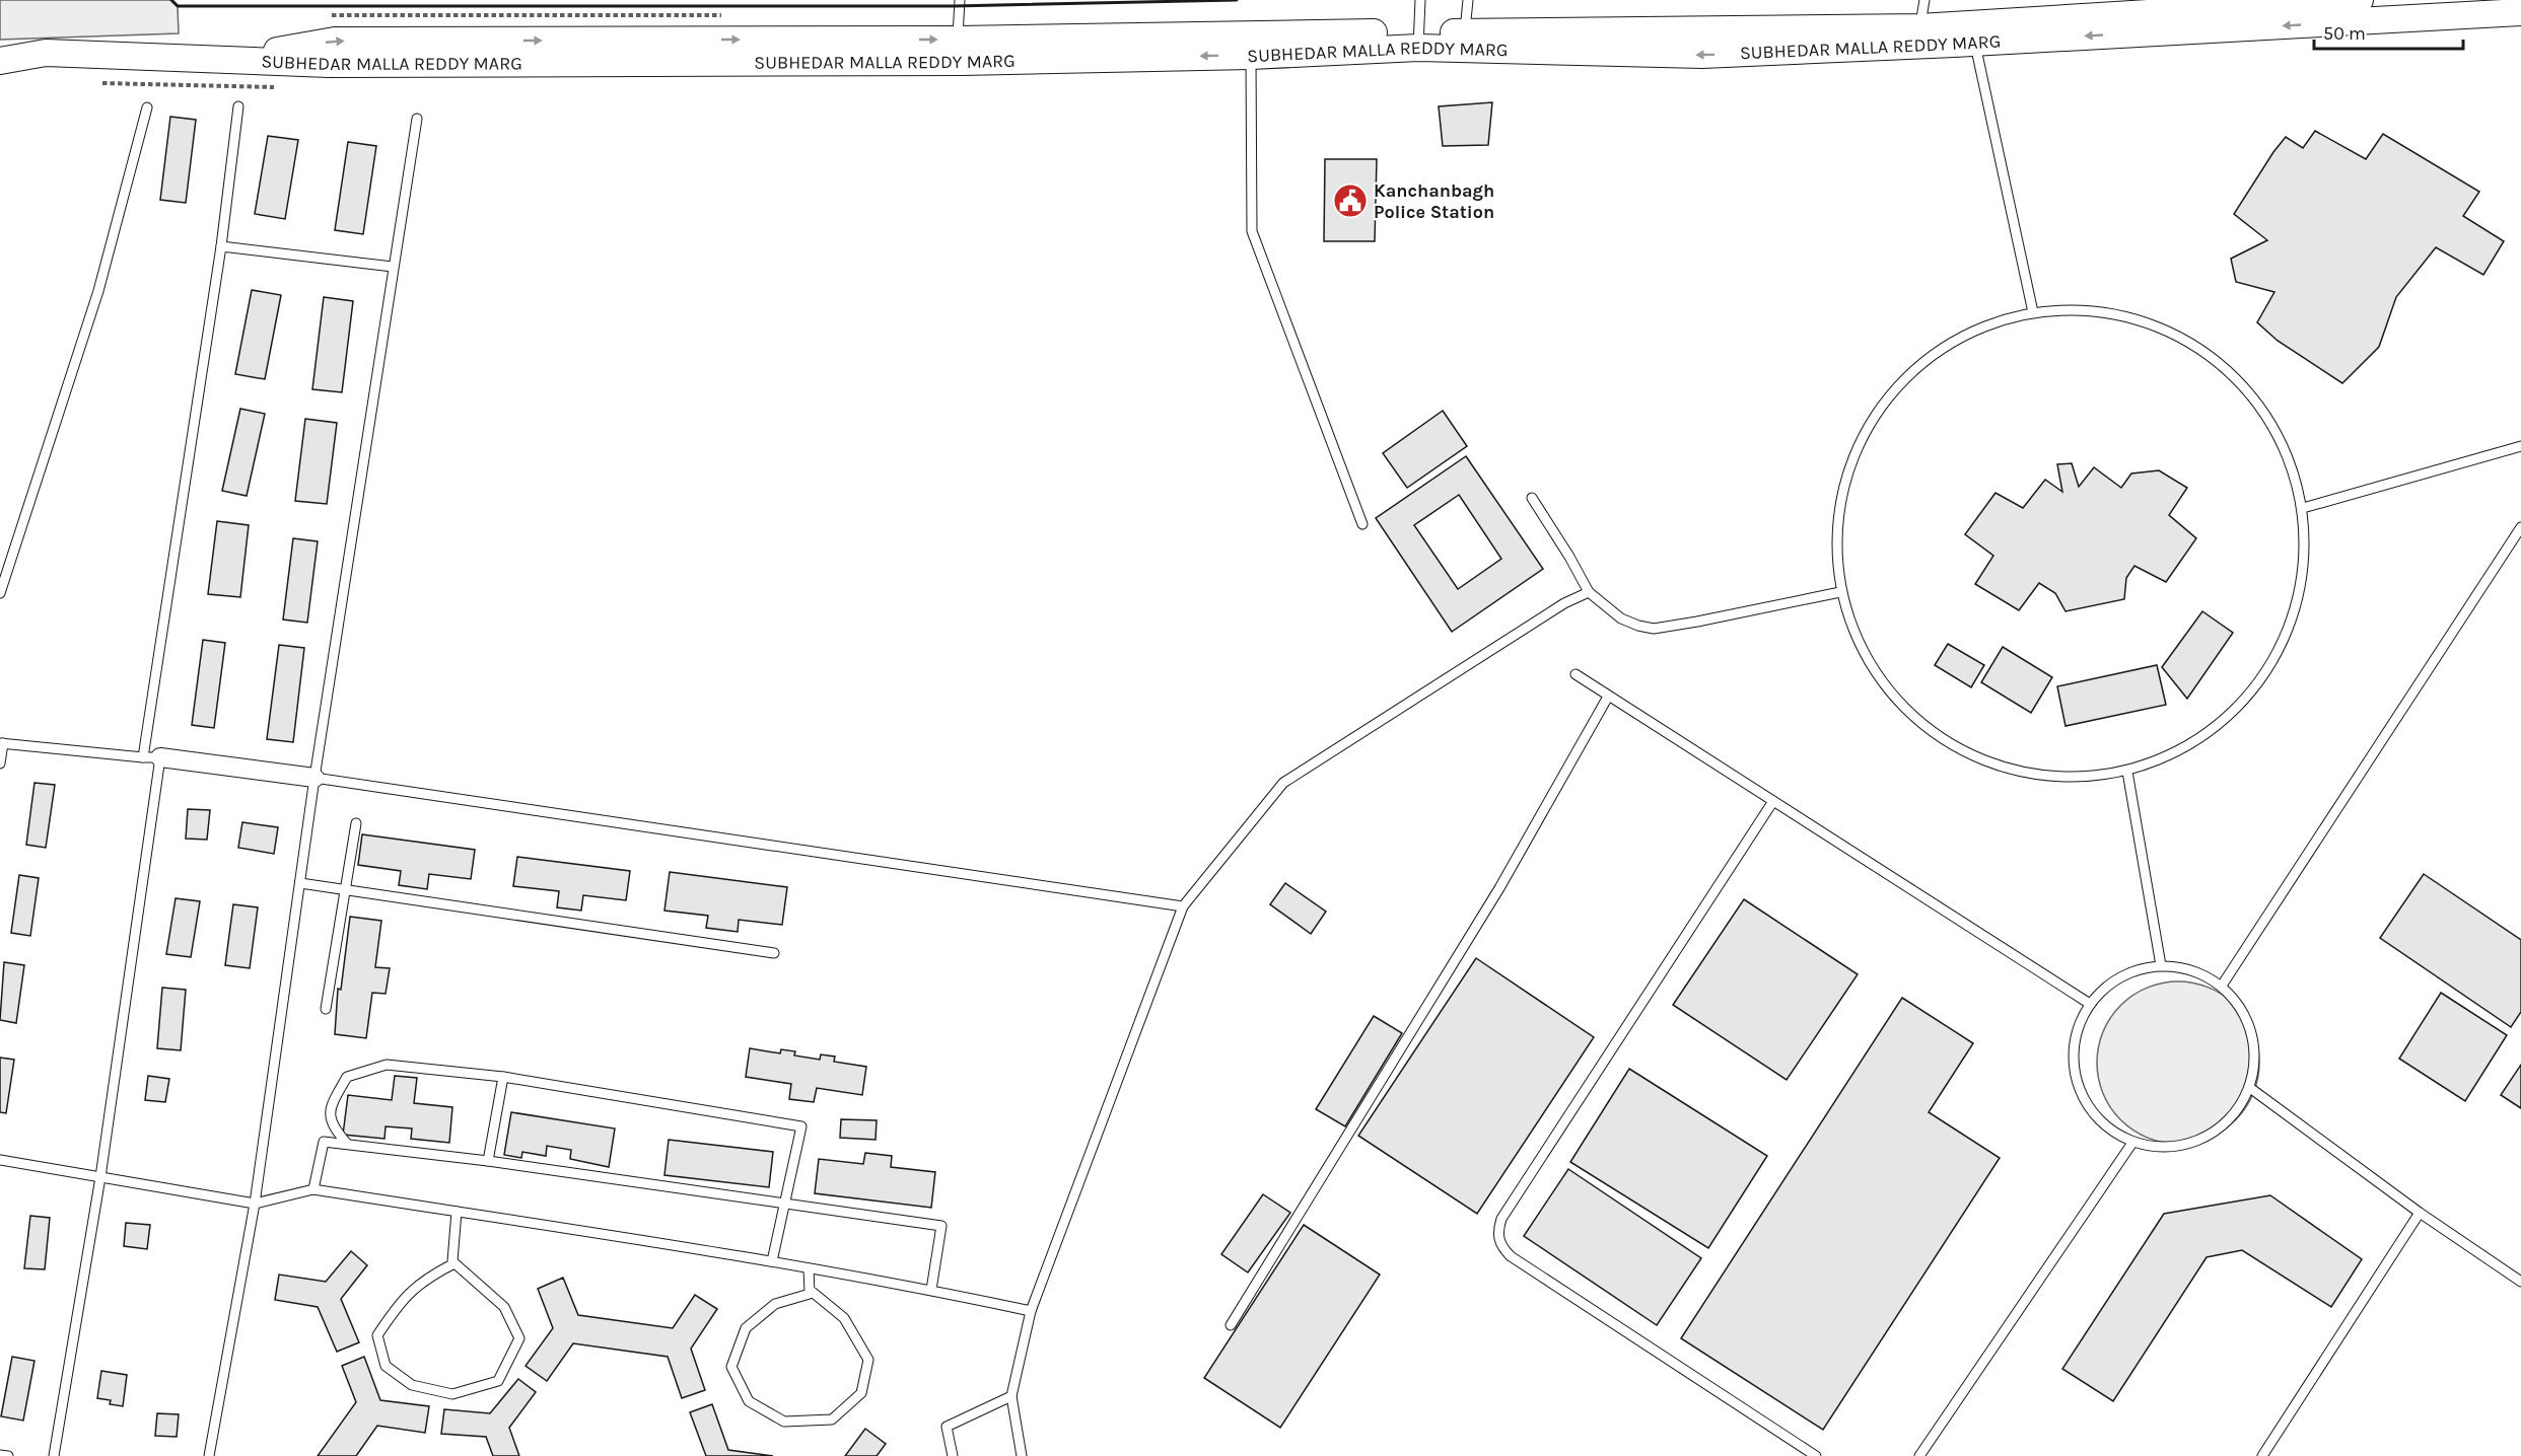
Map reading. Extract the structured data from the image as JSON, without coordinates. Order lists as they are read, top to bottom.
{
  "streets": {
    "main road": ["SUBHEDAR MALLA REDDY MARG"]
  },
  "places": {
    "public building": ["Kanchanbagh Police Station"]
  },
  "scale_bar": "50 m"
}
